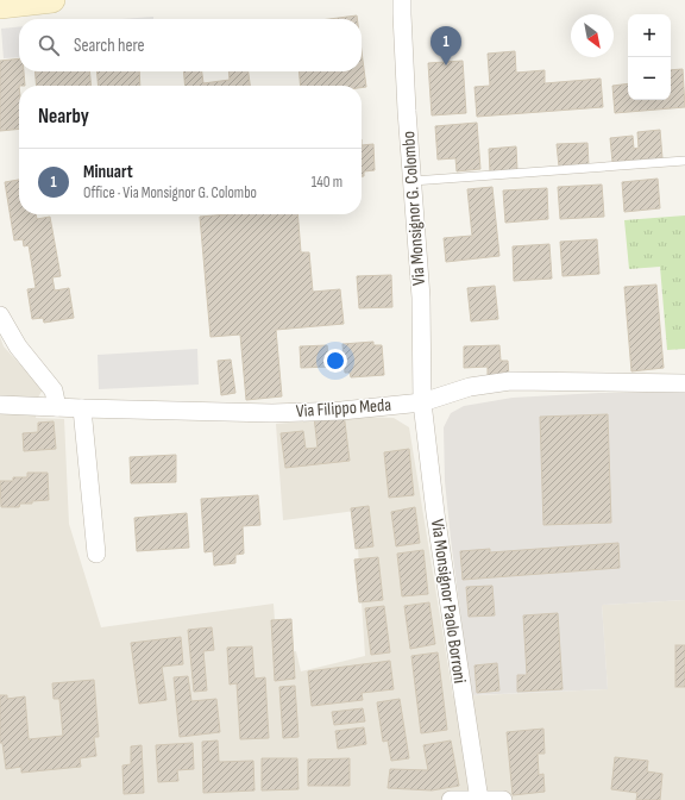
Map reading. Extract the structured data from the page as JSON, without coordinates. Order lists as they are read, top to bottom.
{
  "streets": {
    "street": ["Via Monsignor G. Colombo", "Via Filippo Meda", "Via Monsignor Paolo Borroni"]
  },
  "crossings": [
    ["Via Monsignor G. Colombo", "Via Filippo Meda"],
    ["Via Monsignor G. Colombo", "Via Monsignor Paolo Borroni"],
    ["Via Filippo Meda", "Via Monsignor Paolo Borroni"]
  ],
  "north": "bottom right",
  "page": {
    "map_buttons": ["+", "−"],
    "search": "Search here",
    "pins": "1",
    "heading": "Nearby",
    "list": [
      {
        "mark": "1",
        "name": "Minuart",
        "note": "Office · Via Monsignor G. Colombo",
        "value": "140 m"
      }
    ]
  }
}
